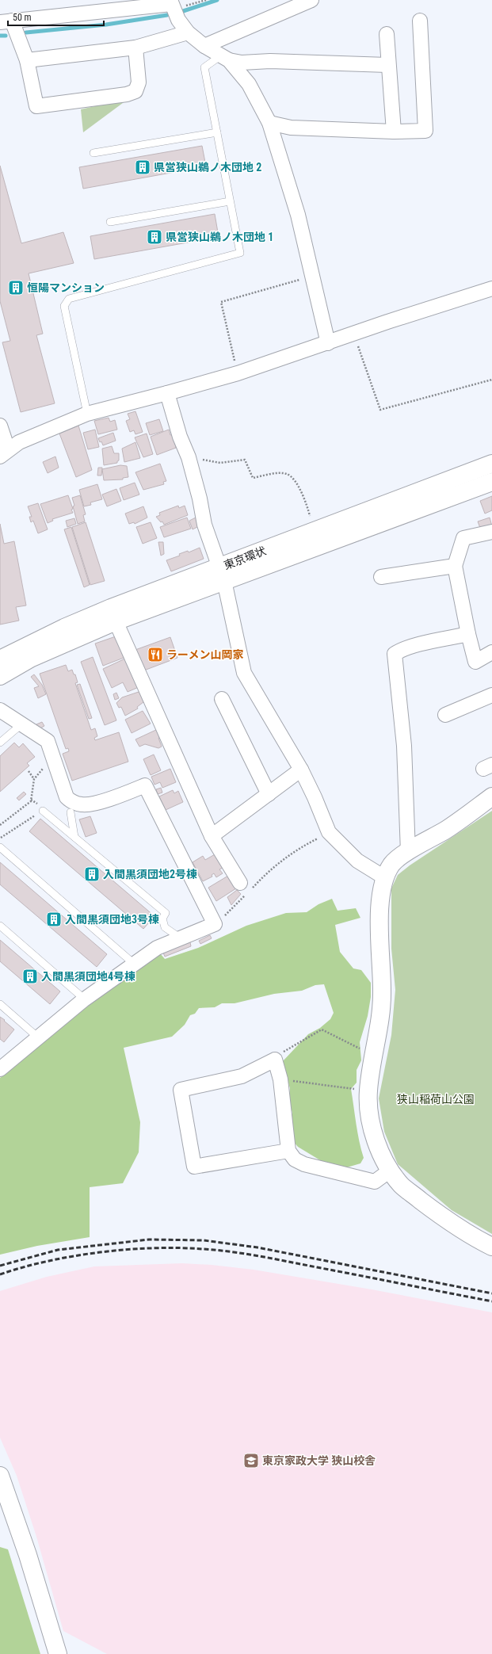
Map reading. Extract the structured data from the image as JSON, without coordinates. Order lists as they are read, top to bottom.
{
  "streets": {
    "main road": ["東京環状"]
  },
  "parks": ["狭山稲荷山公園"],
  "places": {
    "building": [
      "県営狭山鵜ノ木団地 2",
      "県営狭山鵜ノ木団地 1",
      "恒陽マンション",
      "入間黒須団地2号棟",
      "入間黒須団地3号棟",
      "入間黒須団地4号棟"
    ],
    "restaurant": ["ラーメン山岡家"],
    "school or university": ["東京家政大学 狭山校舎"]
  },
  "scale_bar": "50 m"
}
